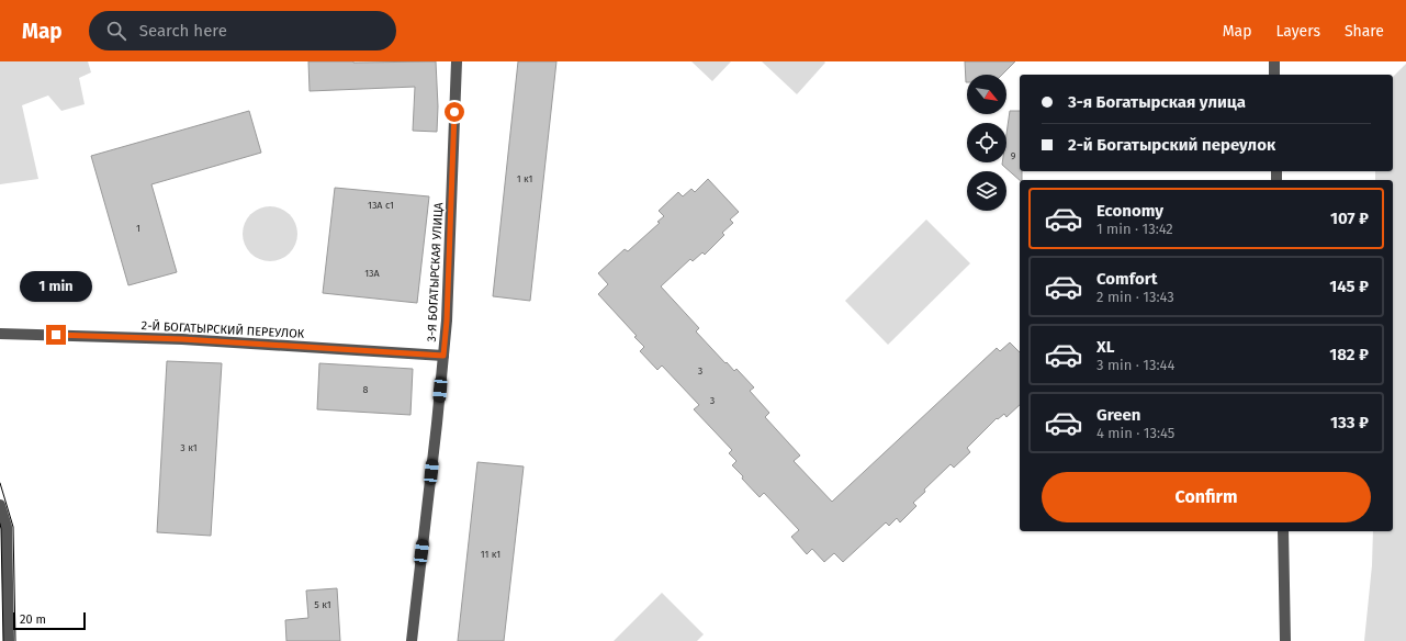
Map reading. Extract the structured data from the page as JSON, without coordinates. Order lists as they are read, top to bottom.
{
  "streets": {
    "street": ["3-Я БОГАТЫРСКАЯ УЛИЦА", "2-Й БОГАТЫРСКИЙ ПЕРЕУЛОК"]
  },
  "crossings": [
    ["3-Я БОГАТЫРСКАЯ УЛИЦА", "2-Й БОГАТЫРСКИЙ ПЕРЕУЛОК"]
  ],
  "house_numbers": [
    "9",
    "1 к1",
    "13A c1",
    "1",
    "13А",
    "3",
    "8",
    "3",
    "3 к1",
    "11 к1",
    "5 к1"
  ],
  "scale_bar": "20 m",
  "north": "bottom right",
  "page": {
    "header": "Map",
    "search": "Search here",
    "nav": ["Map", "Layers", "Share"],
    "banner": ["3-я Богатырская улица", "2-й Богатырский переулок"],
    "list": [
      {
        "name": "Economy",
        "note": "1 min · 13:42",
        "value": "107 ₽"
      },
      {
        "name": "Comfort",
        "note": "2 min · 13:43",
        "value": "145 ₽"
      },
      {
        "name": "XL",
        "note": "3 min · 13:44",
        "value": "182 ₽"
      },
      {
        "name": "Green",
        "note": "4 min · 13:45",
        "value": "133 ₽"
      }
    ],
    "bubble": "1 min",
    "buttons": "Confirm",
    "scale": "20 m"
  }
}
